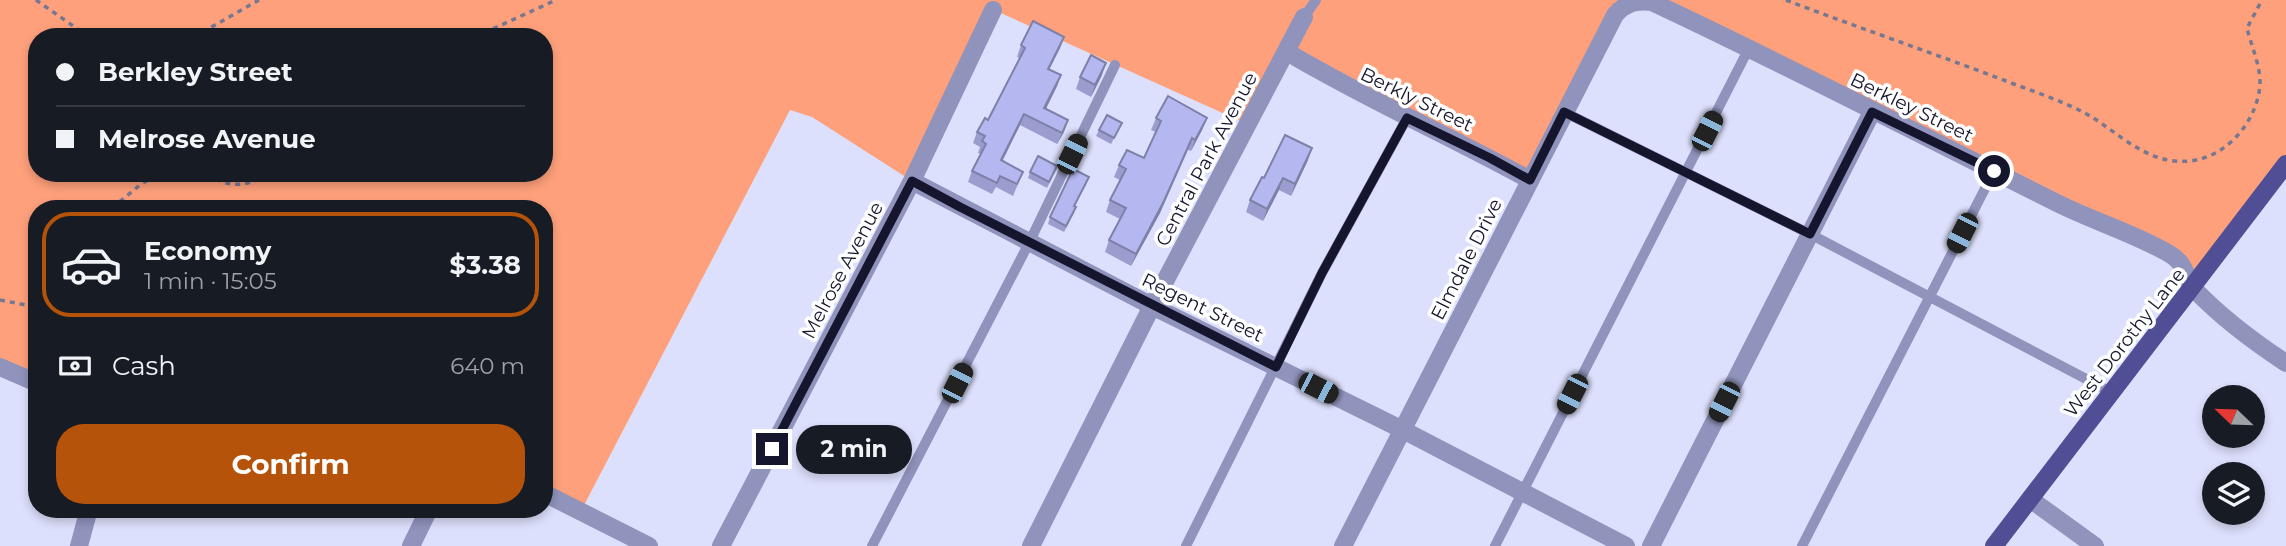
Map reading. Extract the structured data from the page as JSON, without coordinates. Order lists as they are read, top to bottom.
{
  "streets": {
    "main road": ["West Dorothy Lane"],
    "street": [
      "Berkly Street",
      "Berkley Street",
      "Central Park Avenue",
      "Elmdale Drive",
      "Melrose Avenue",
      "Regent Street"
    ]
  },
  "crossings": [
    ["Berkly Street", "Central Park Avenue"],
    ["Berkly Street", "Elmdale Drive"],
    ["Berkley Street", "Elmdale Drive"],
    ["Berkley Street", "West Dorothy Lane"],
    ["Central Park Avenue", "Regent Street"],
    ["Elmdale Drive", "Regent Street"],
    ["Melrose Avenue", "Regent Street"]
  ],
  "north": "top left",
  "page": {
    "banner": ["Berkley Street", "Melrose Avenue"],
    "list": [
      {
        "name": "Economy",
        "note": "1 min · 15:05",
        "value": "$3.38"
      }
    ],
    "pay": ["Cash", "640 m"],
    "buttons": "Confirm",
    "bubble": "2 min"
  }
}
